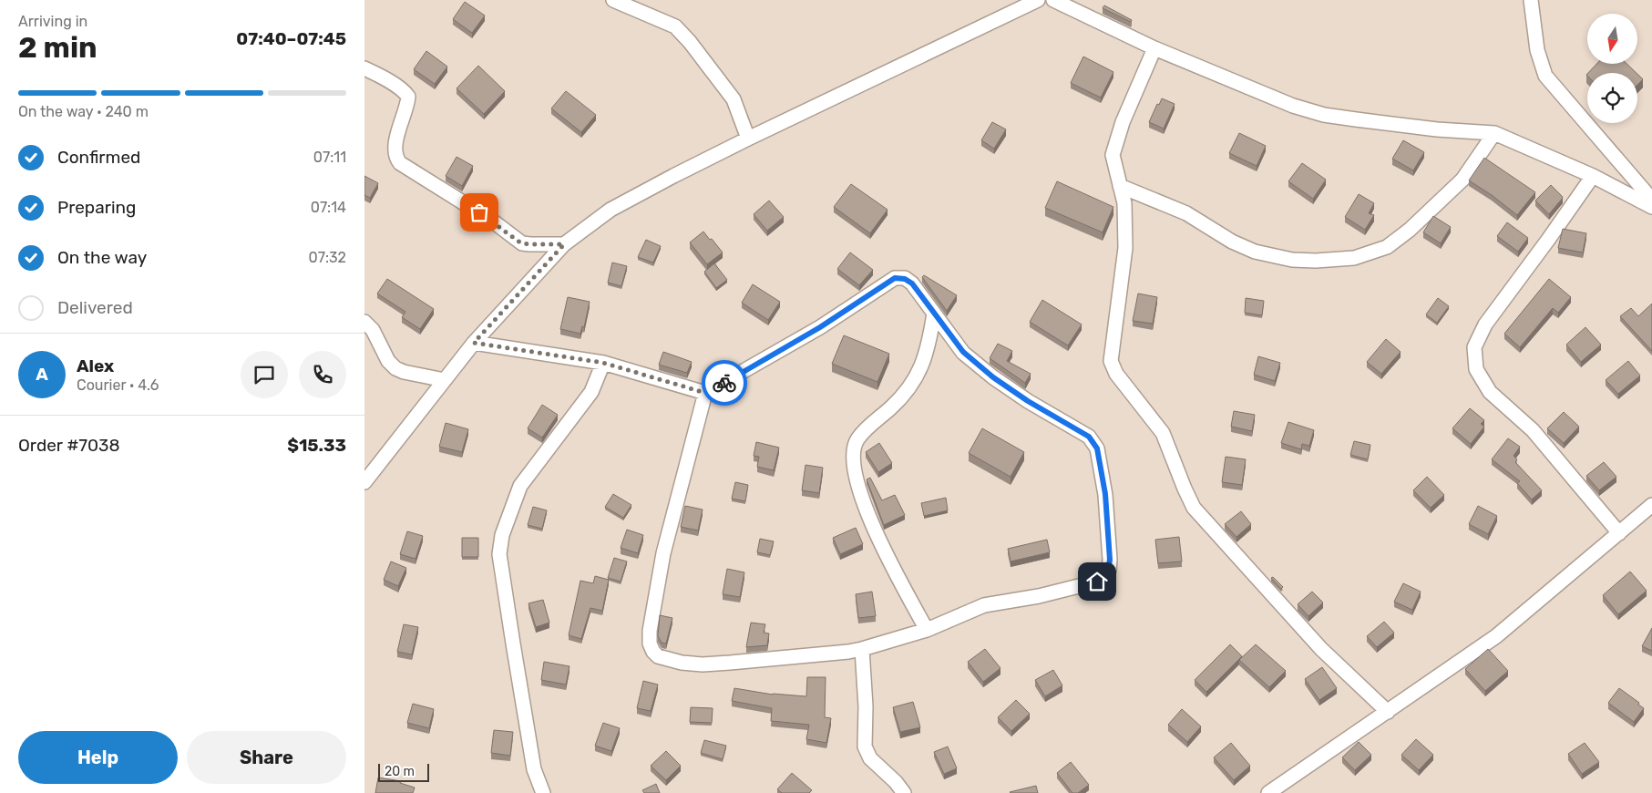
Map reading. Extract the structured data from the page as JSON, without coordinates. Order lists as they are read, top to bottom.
{
  "scale_bar": "20 m",
  "north": "bottom",
  "page": {
    "heading": ["2 min", "Arriving in", "07:40–07:45"],
    "panel": [
      "Alex",
      "Courier · 4.6",
      "Order #7038",
      "$15.33"
    ],
    "bar": "On the way · 240 m",
    "list": [
      ["Confirmed", "07:11"],
      ["Preparing", "07:14"],
      ["On the way", "07:32"],
      "Delivered"
    ],
    "round": "A",
    "buttons": ["Help", "Share"],
    "scale": "20 m"
  }
}
